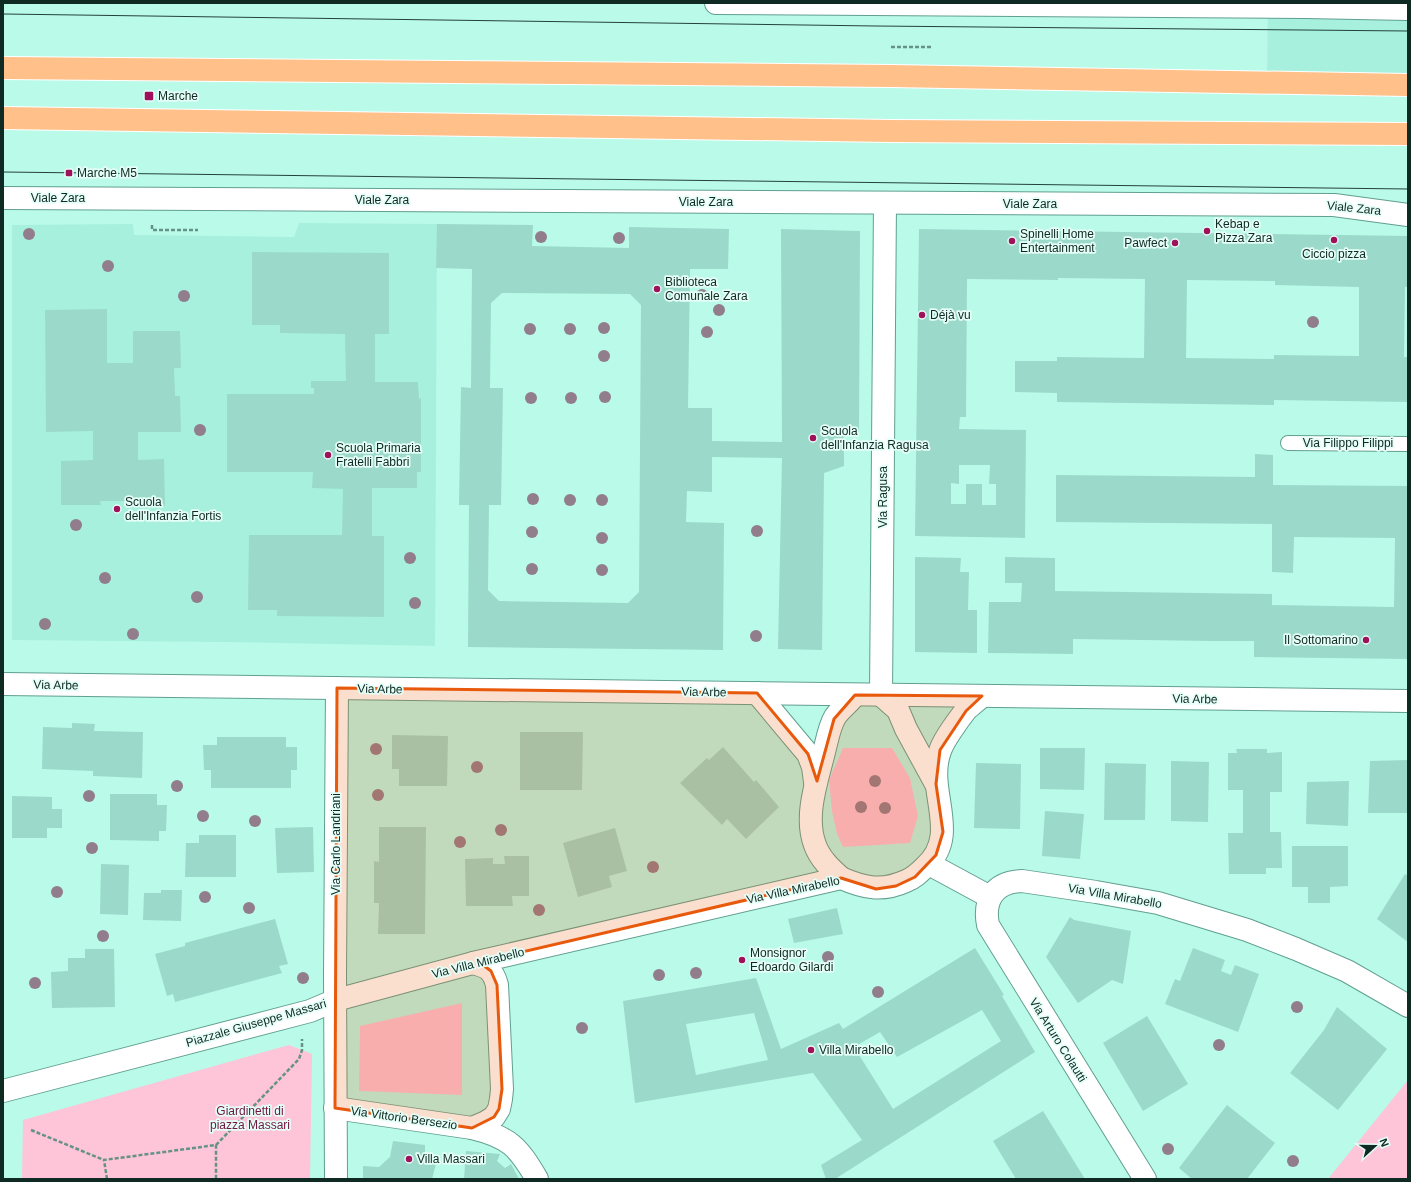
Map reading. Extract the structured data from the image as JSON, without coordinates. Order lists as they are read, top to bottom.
{
  "streets": {
    "street": [
      "Viale Zara",
      "Via Ragusa",
      "Via Arbe",
      "Via Carlo Landriani",
      "Via Villa Mirabello",
      "Piazzale Giuseppe Massari",
      "Via Arturo Colautti",
      "Via Vittorio Bersezio"
    ],
    "lane": ["Via Filippo Filippi"]
  },
  "crossings": [
    ["Viale Zara", "Via Ragusa"],
    ["Via Ragusa", "Via Arbe"],
    ["Via Arbe", "Via Carlo Landriani"],
    ["Via Carlo Landriani", "Via Villa Mirabello"],
    ["Via Carlo Landriani", "Piazzale Giuseppe Massari"],
    ["Via Villa Mirabello", "Piazzale Giuseppe Massari"],
    ["Via Villa Mirabello", "Via Arturo Colautti"],
    ["Via Villa Mirabello", "Via Vittorio Bersezio"],
    ["Piazzale Giuseppe Massari", "Via Vittorio Bersezio"]
  ],
  "parks": ["Giardinetti di piazza Massari"],
  "places": {
    "transit": ["Marche", "Marche M5"],
    "other": [
      "Kebap e Pizza Zara",
      "Ciccio pizza",
      "Spinelli Home Entertainment",
      "Pawfect",
      "Biblioteca Comunale Zara",
      "Déjà vu",
      "Scuola dell'Infanzia Ragusa",
      "Scuola Primaria Fratelli Fabbri",
      "Scuola dell'Infanzia Fortis",
      "Il Sottomarino",
      "Monsignor Edoardo Gilardi",
      "Villa Mirabello",
      "Villa Massari"
    ]
  },
  "north": "right"
}
